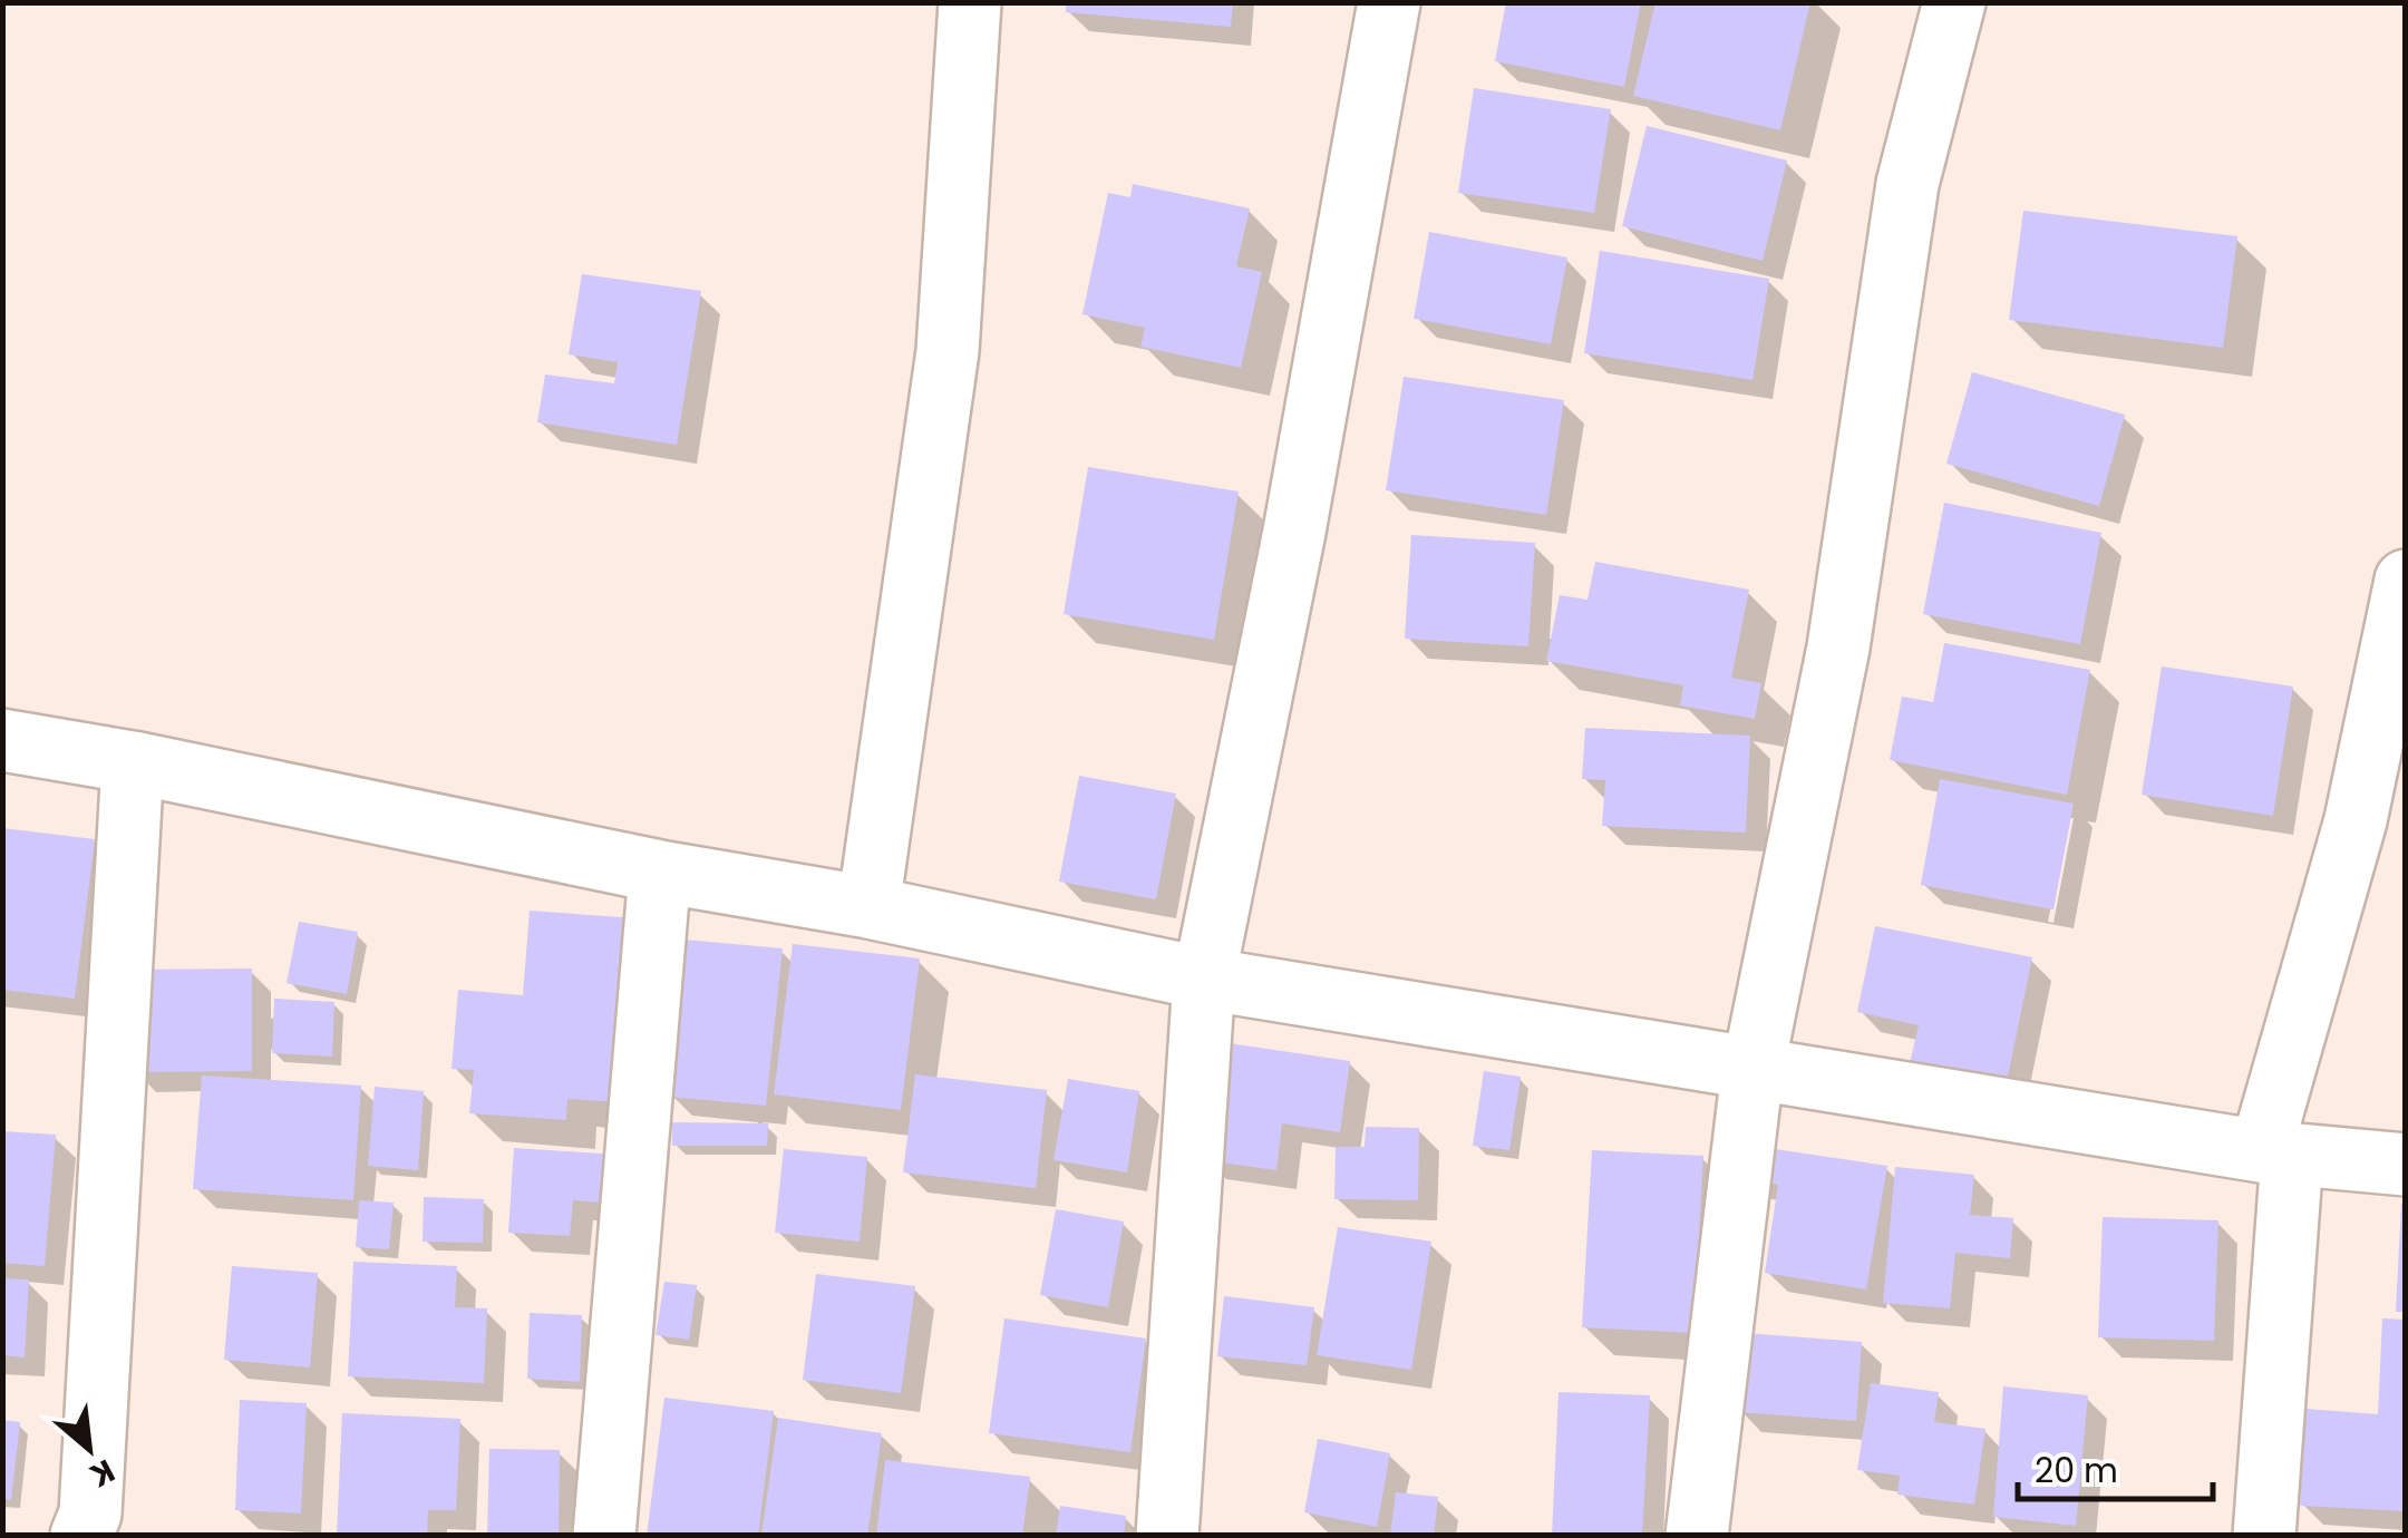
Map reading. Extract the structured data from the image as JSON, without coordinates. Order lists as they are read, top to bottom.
{
  "scale_bar": "20 m",
  "north": "bottom right"
}
